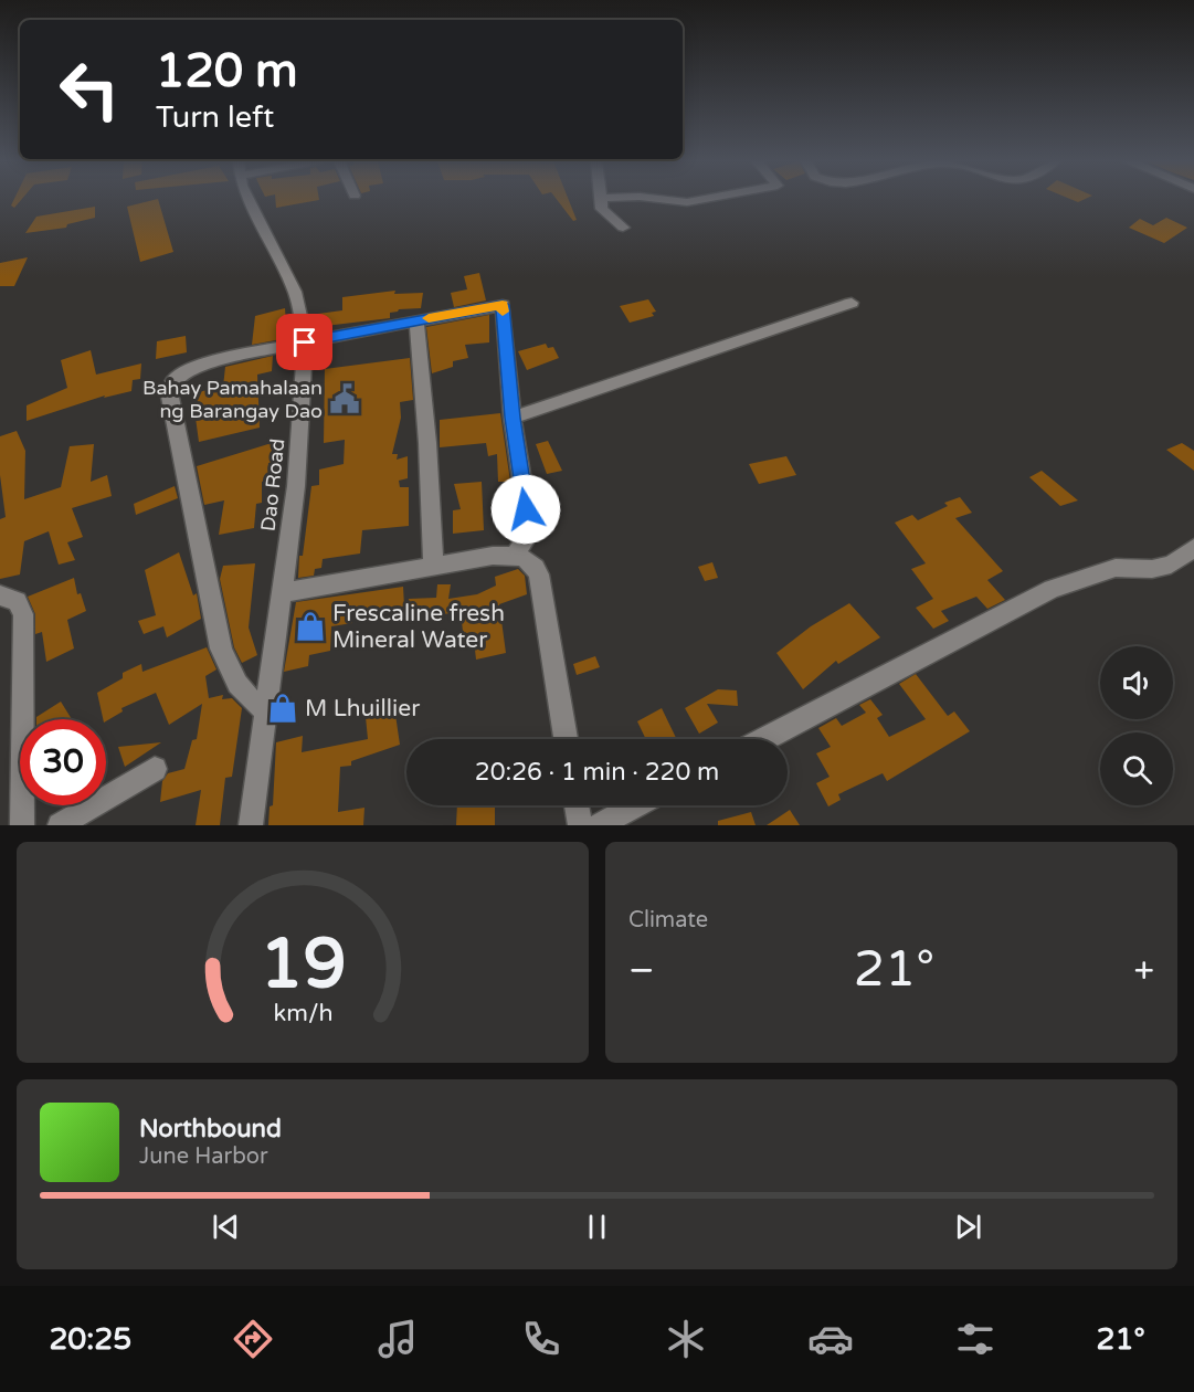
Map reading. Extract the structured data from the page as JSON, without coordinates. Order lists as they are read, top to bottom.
{
  "streets": {
    "street": ["Dao Road"]
  },
  "places": {
    "public building": ["Bahay Pamahalaan ng Barangay Dao"],
    "shop": ["Frescaline fresh Mineral Water", "M Lhuillier"]
  },
  "page": {
    "turn": ["120 m", "Turn left"],
    "limit": "30",
    "trip": "20:26 · 1 min · 220 m",
    "tile": "Climate",
    "heat": ["−", "21°", "+"],
    "song": ["Northbound", "June Harbor"],
    "tabs": ["20:25", "21°"],
    "gauge": ["19", "km/h"]
  }
}
